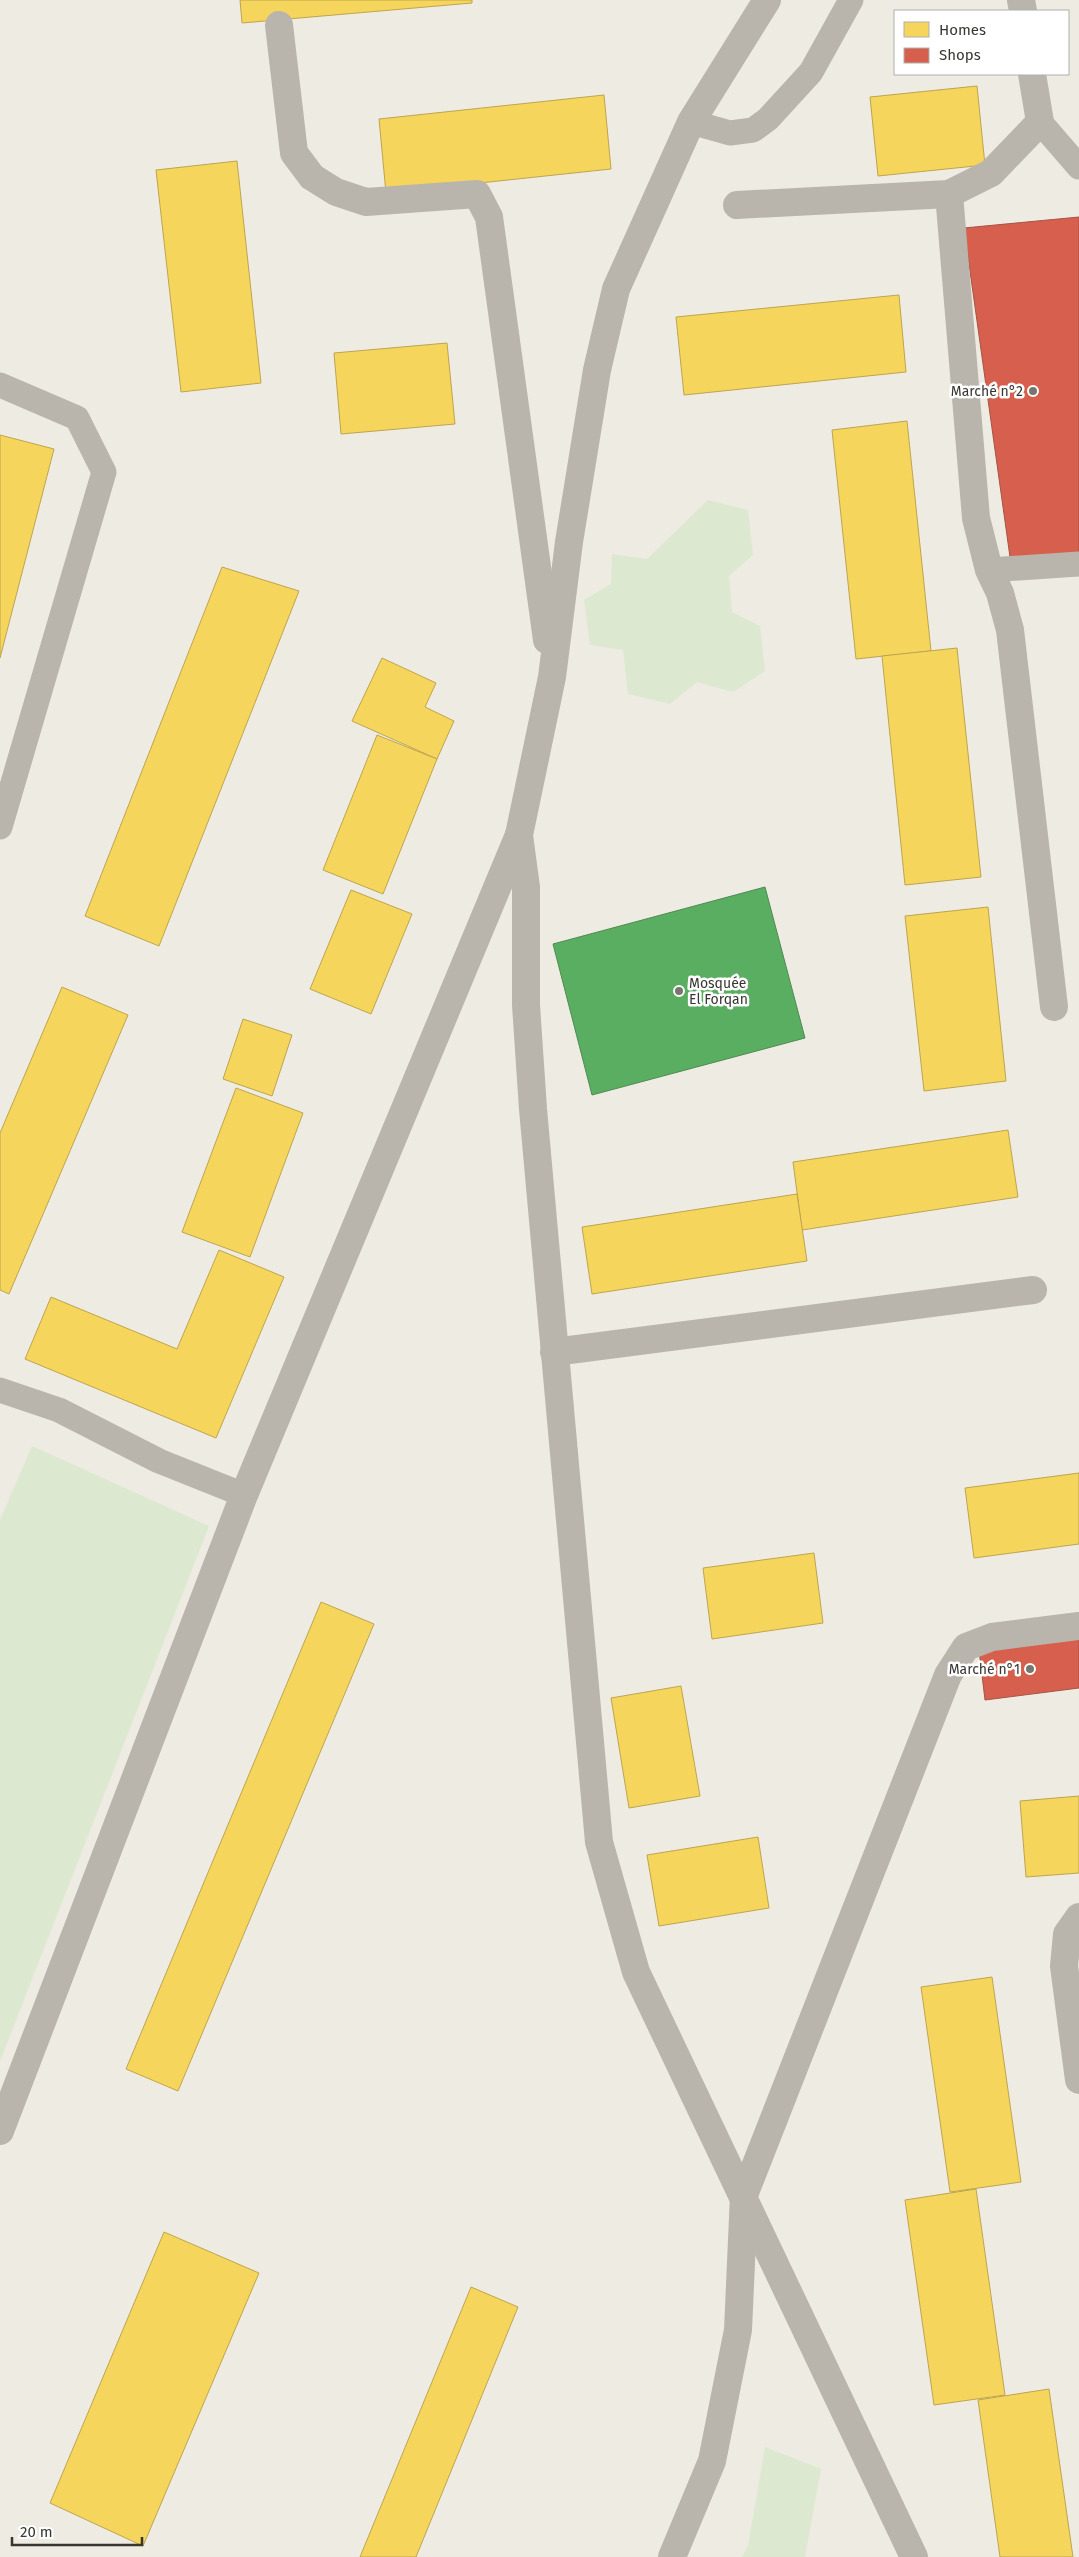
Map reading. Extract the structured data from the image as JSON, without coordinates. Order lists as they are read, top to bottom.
{
  "places": ["Marché n°2", "Mosquée El Forqan", "Marché n°1"],
  "legend": ["Homes", "Shops"],
  "scale_bar": "20 m"
}
